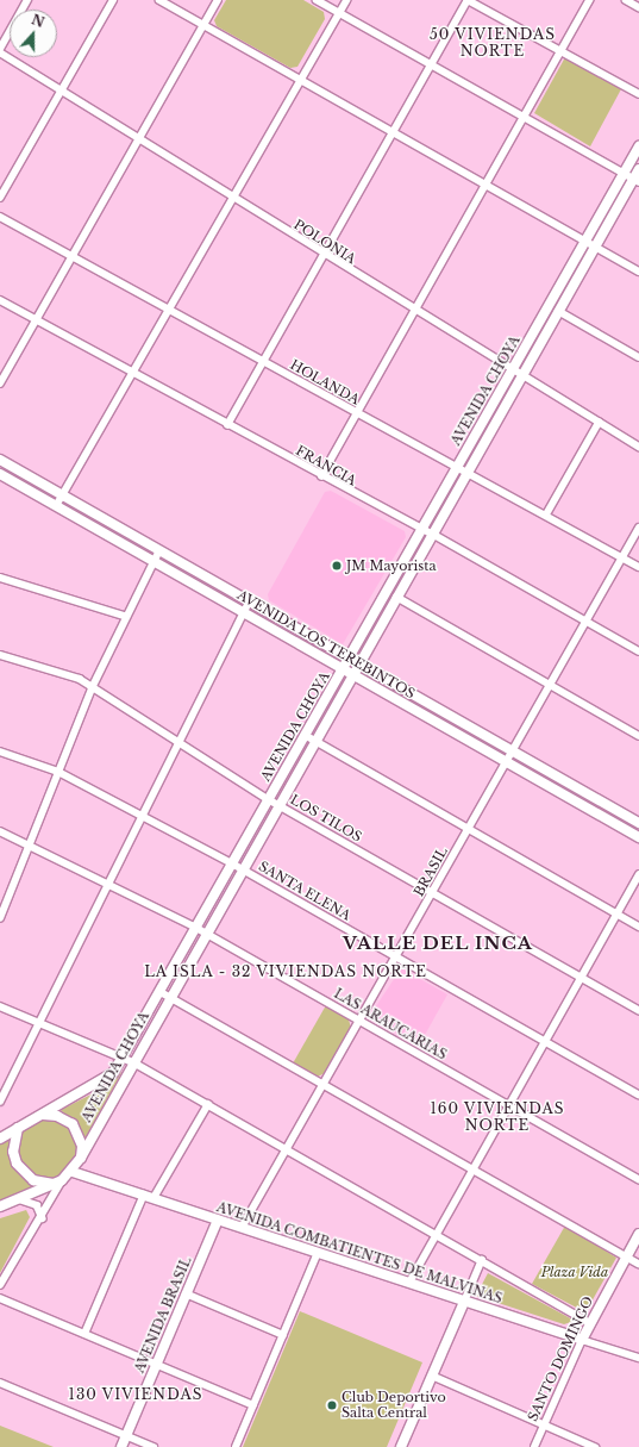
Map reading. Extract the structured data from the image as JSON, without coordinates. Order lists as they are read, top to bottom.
{
  "streets": {
    "main road": [
      "AVENIDA CHOYA",
      "AVENIDA LOS TEREBINTOS",
      "AVENIDA COMBATIENTES DE MALVINAS",
      "AVENIDA BRASIL",
      "SANTO DOMINGO"
    ],
    "street": [
      "POLONIA",
      "HOLANDA",
      "FRANCIA",
      "LOS TILOS",
      "BRASIL",
      "SANTA ELENA",
      "LAS ARAUCARIAS"
    ]
  },
  "crossings": [
    ["POLONIA", "AVENIDA CHOYA"],
    ["HOLANDA", "AVENIDA CHOYA"],
    ["HOLANDA", "BRASIL"],
    ["AVENIDA CHOYA", "FRANCIA"],
    ["AVENIDA CHOYA", "AVENIDA LOS TEREBINTOS"],
    ["AVENIDA CHOYA", "LOS TILOS"],
    ["AVENIDA CHOYA", "SANTA ELENA"],
    ["AVENIDA CHOYA", "LAS ARAUCARIAS"],
    ["AVENIDA CHOYA", "AVENIDA COMBATIENTES DE MALVINAS"],
    ["FRANCIA", "BRASIL"],
    ["AVENIDA LOS TEREBINTOS", "BRASIL"],
    ["LOS TILOS", "BRASIL"],
    ["BRASIL", "SANTA ELENA"],
    ["BRASIL", "LAS ARAUCARIAS"],
    ["BRASIL", "AVENIDA COMBATIENTES DE MALVINAS"],
    ["AVENIDA COMBATIENTES DE MALVINAS", "AVENIDA BRASIL"],
    ["AVENIDA COMBATIENTES DE MALVINAS", "SANTO DOMINGO"]
  ],
  "districts": [
    "50 VIVIENDAS NORTE",
    "VALLE DEL INCA",
    "LA ISLA - 32 VIVIENDAS NORTE",
    "160 VIVIENDAS NORTE",
    "130 VIVIENDAS"
  ],
  "parks": ["Plaza Vida"],
  "places": ["JM Mayorista", "Club Deportivo Salta Central"],
  "north": "top"
}
